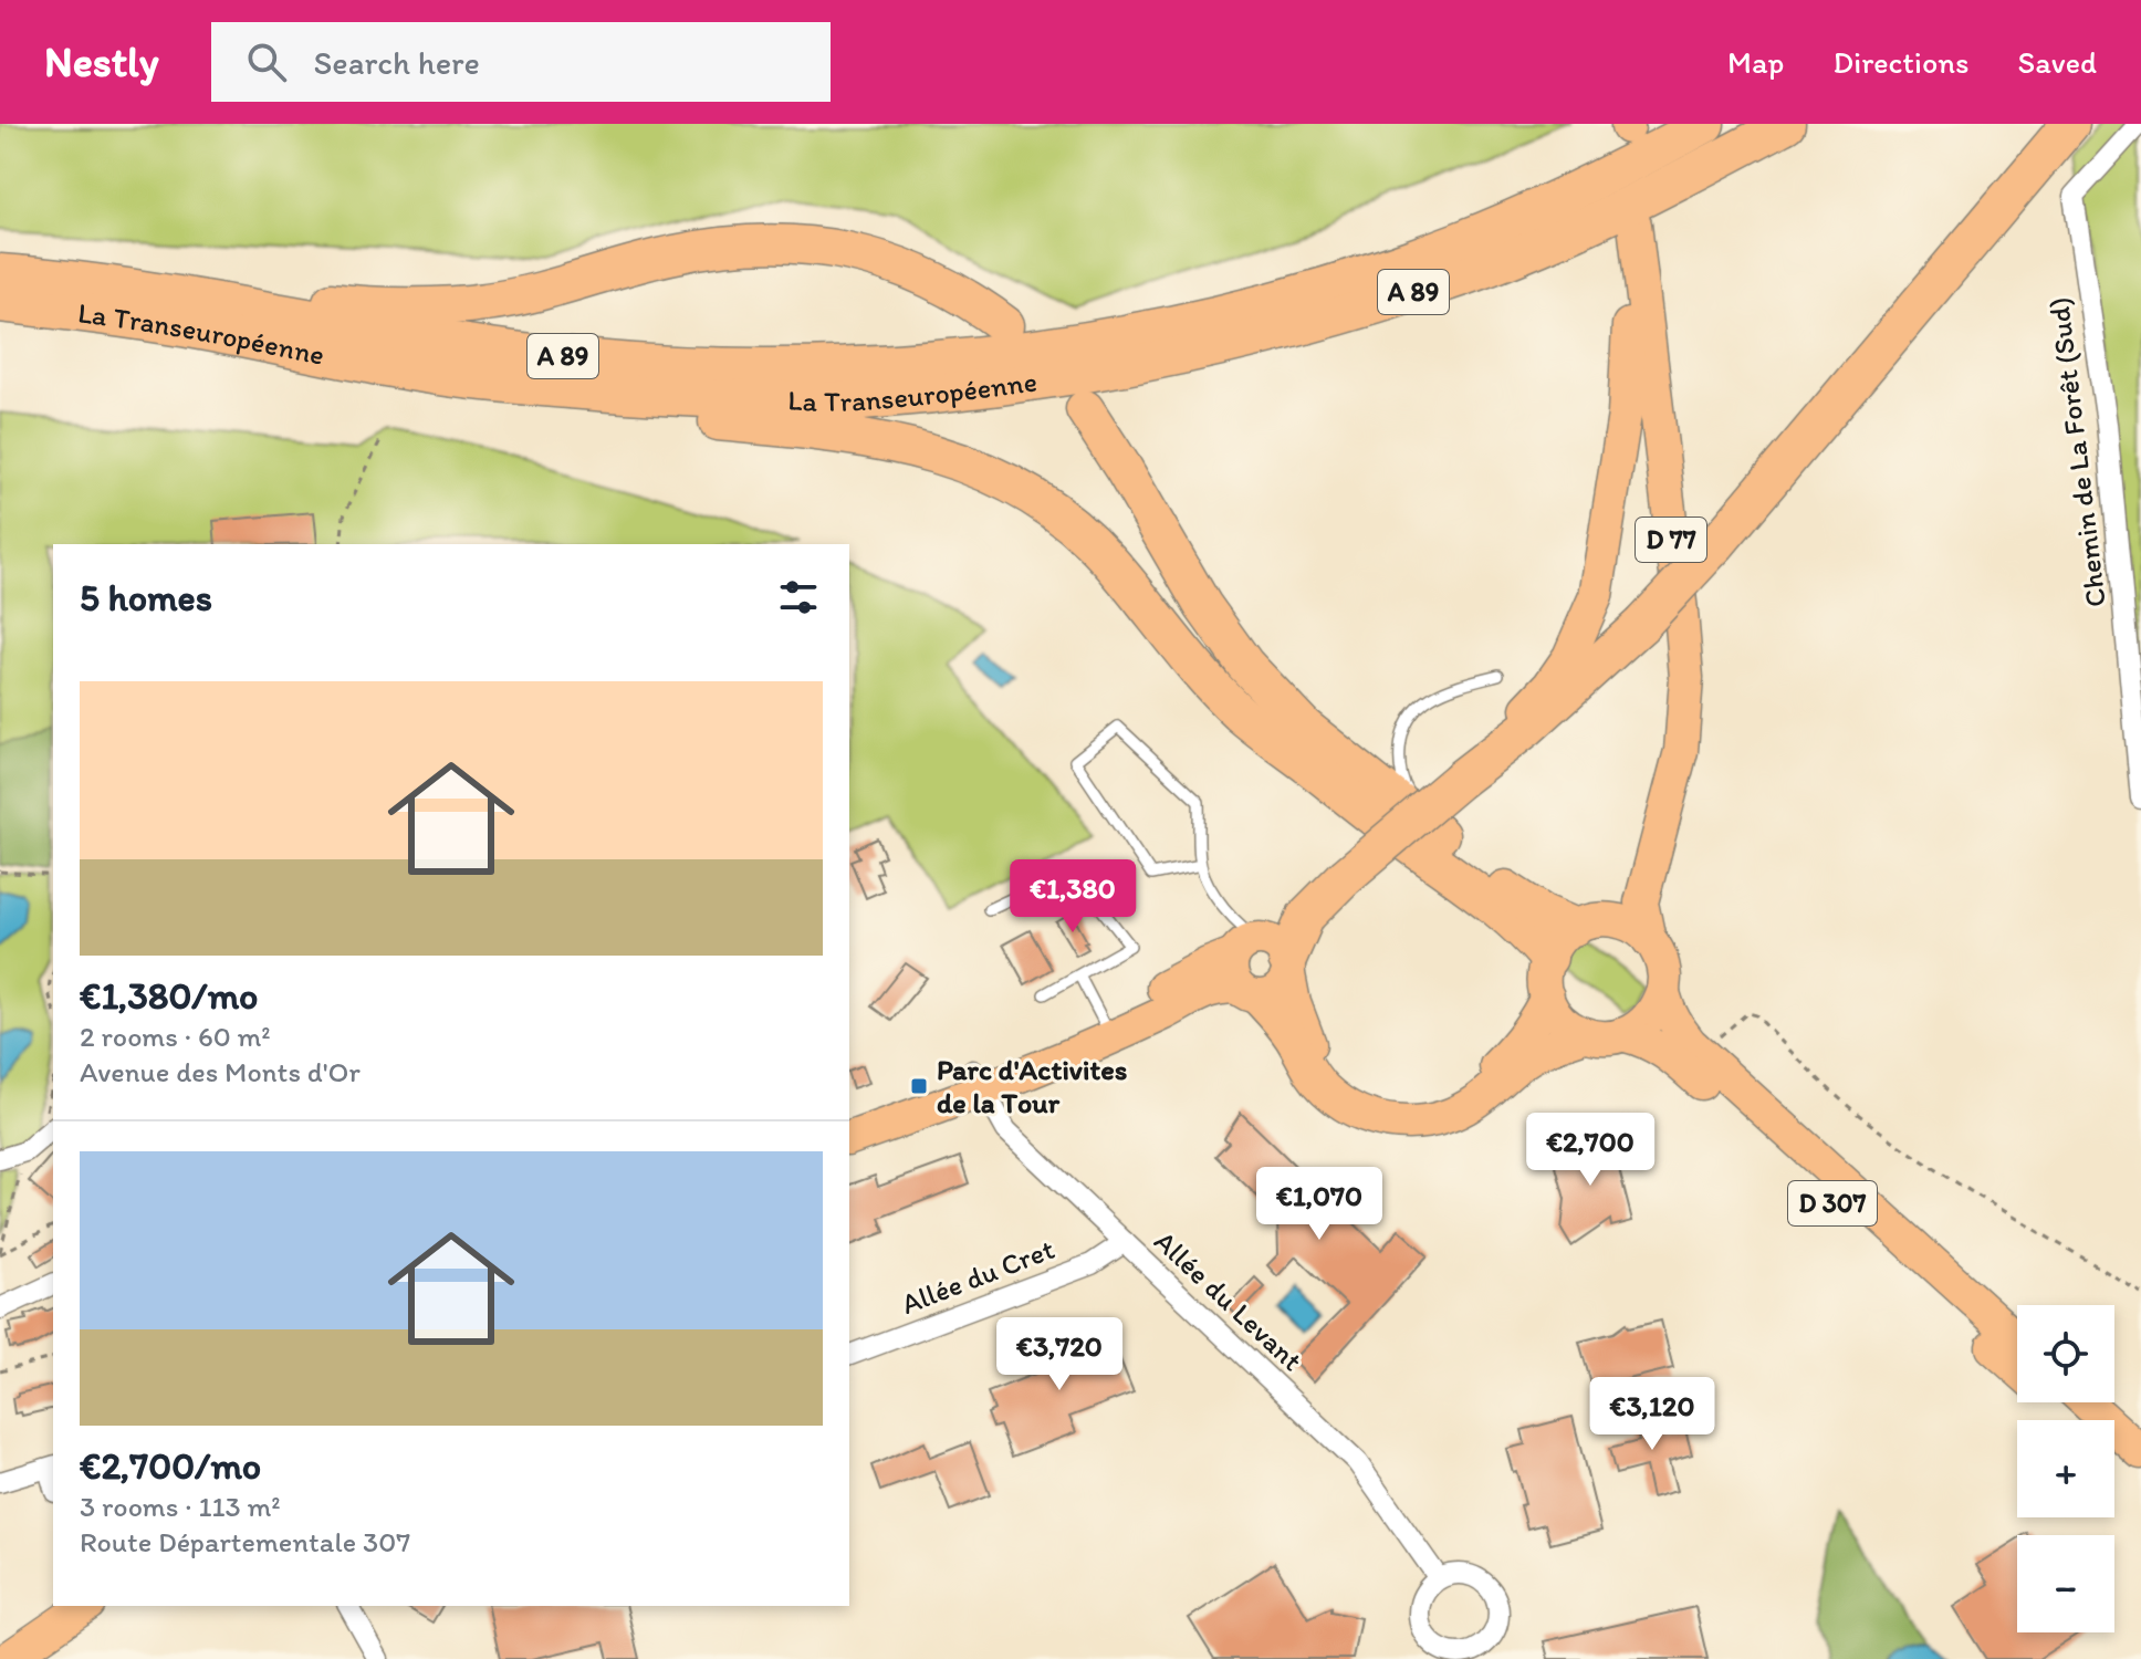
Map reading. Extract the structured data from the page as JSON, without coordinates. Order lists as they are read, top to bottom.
{
  "streets": {
    "highway": ["A 89", "La Transeuropéenne"],
    "main road": ["D 77", "D 307"],
    "street": ["Chemin de La Forêt (Sud)", "Allée du Cret", "Allée du Levant"]
  },
  "crossings": [
    ["D 77", "D 307"],
    ["Allée du Cret", "Allée du Levant"]
  ],
  "places": {
    "transit": ["Parc d'Activites de la Tour"]
  },
  "page": {
    "header": "Nestly",
    "search": "Search here",
    "nav": ["Map", "Directions", "Saved"],
    "heading": "5 homes",
    "list": [
      {
        "name": "€1,380/mo",
        "note": "2 rooms · 60 m² · Avenue des Monts d'Or"
      },
      {
        "name": "€2,700/mo",
        "note": "3 rooms · 113 m² · Route Départementale 307"
      }
    ],
    "price": [
      "€1,380",
      "€2,700",
      "€1,070",
      "€3,720",
      "€3,120"
    ],
    "map_buttons": ["+", "−"]
  }
}
